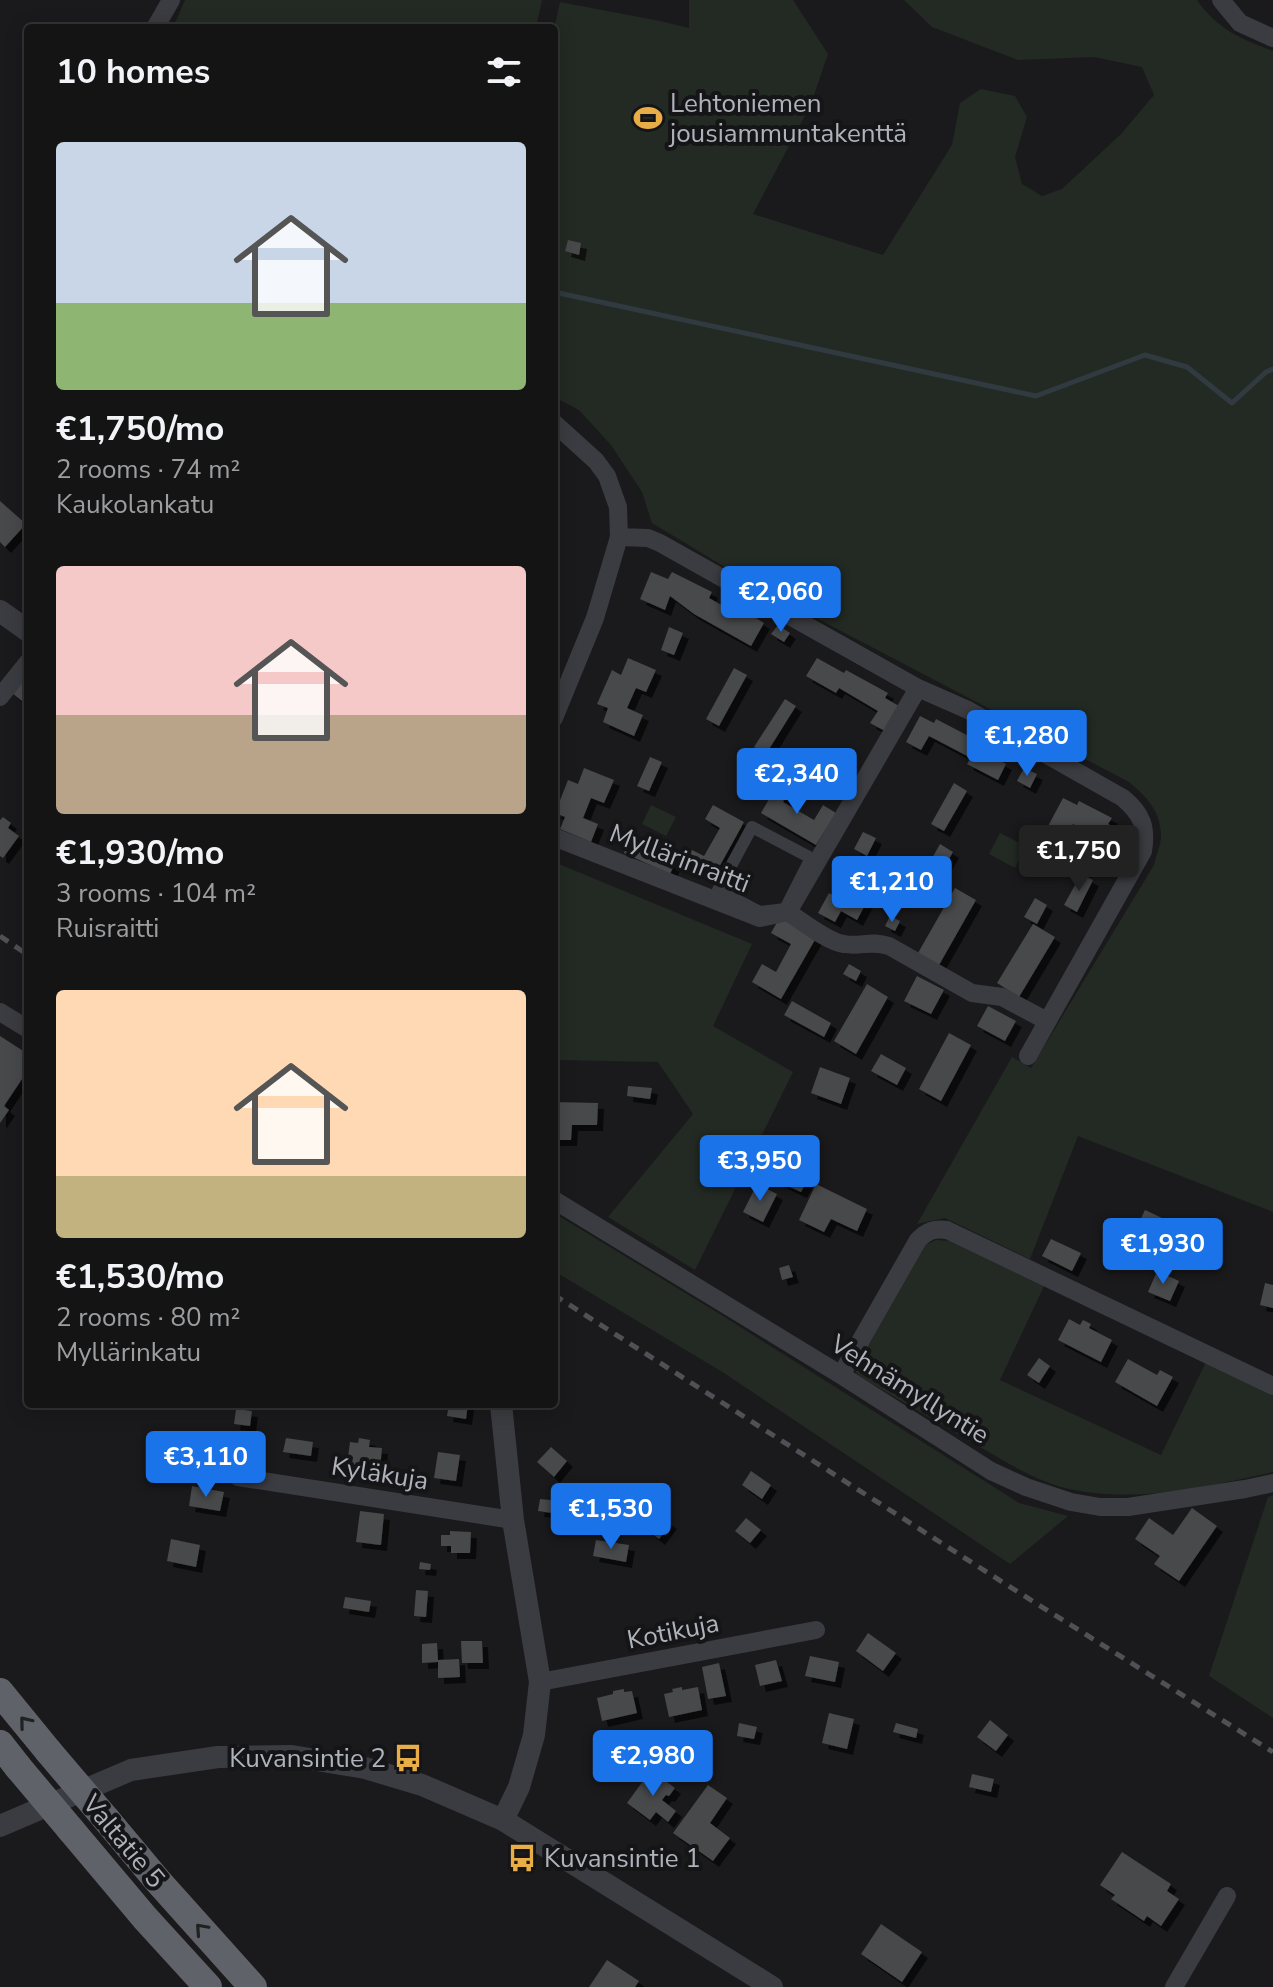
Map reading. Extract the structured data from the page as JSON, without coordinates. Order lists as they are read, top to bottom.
{
  "streets": {
    "highway": ["Valtatie 5"],
    "street": [
      "Myllärinraitti",
      "Vehnämyllyntie",
      "Kyläkuja",
      "Kotikuja"
    ]
  },
  "places": {
    "sports": ["Lehtoniemen jousiammuntakenttä"],
    "bus stop": ["Kuvansintie 2", "Kuvansintie 1"]
  },
  "page": {
    "heading": "10 homes",
    "list": [
      {
        "name": "€1,750/mo",
        "note": "2 rooms · 74 m² · Kaukolankatu"
      },
      {
        "name": "€1,930/mo",
        "note": "3 rooms · 104 m² · Ruisraitti"
      },
      {
        "name": "€1,530/mo",
        "note": "2 rooms · 80 m² · Myllärinkatu"
      }
    ],
    "price": [
      "€2,060",
      "€1,280",
      "€2,340",
      "€1,750",
      "€1,210",
      "€3,950",
      "€1,930",
      "€3,110",
      "€1,530",
      "€2,980"
    ]
  }
}
